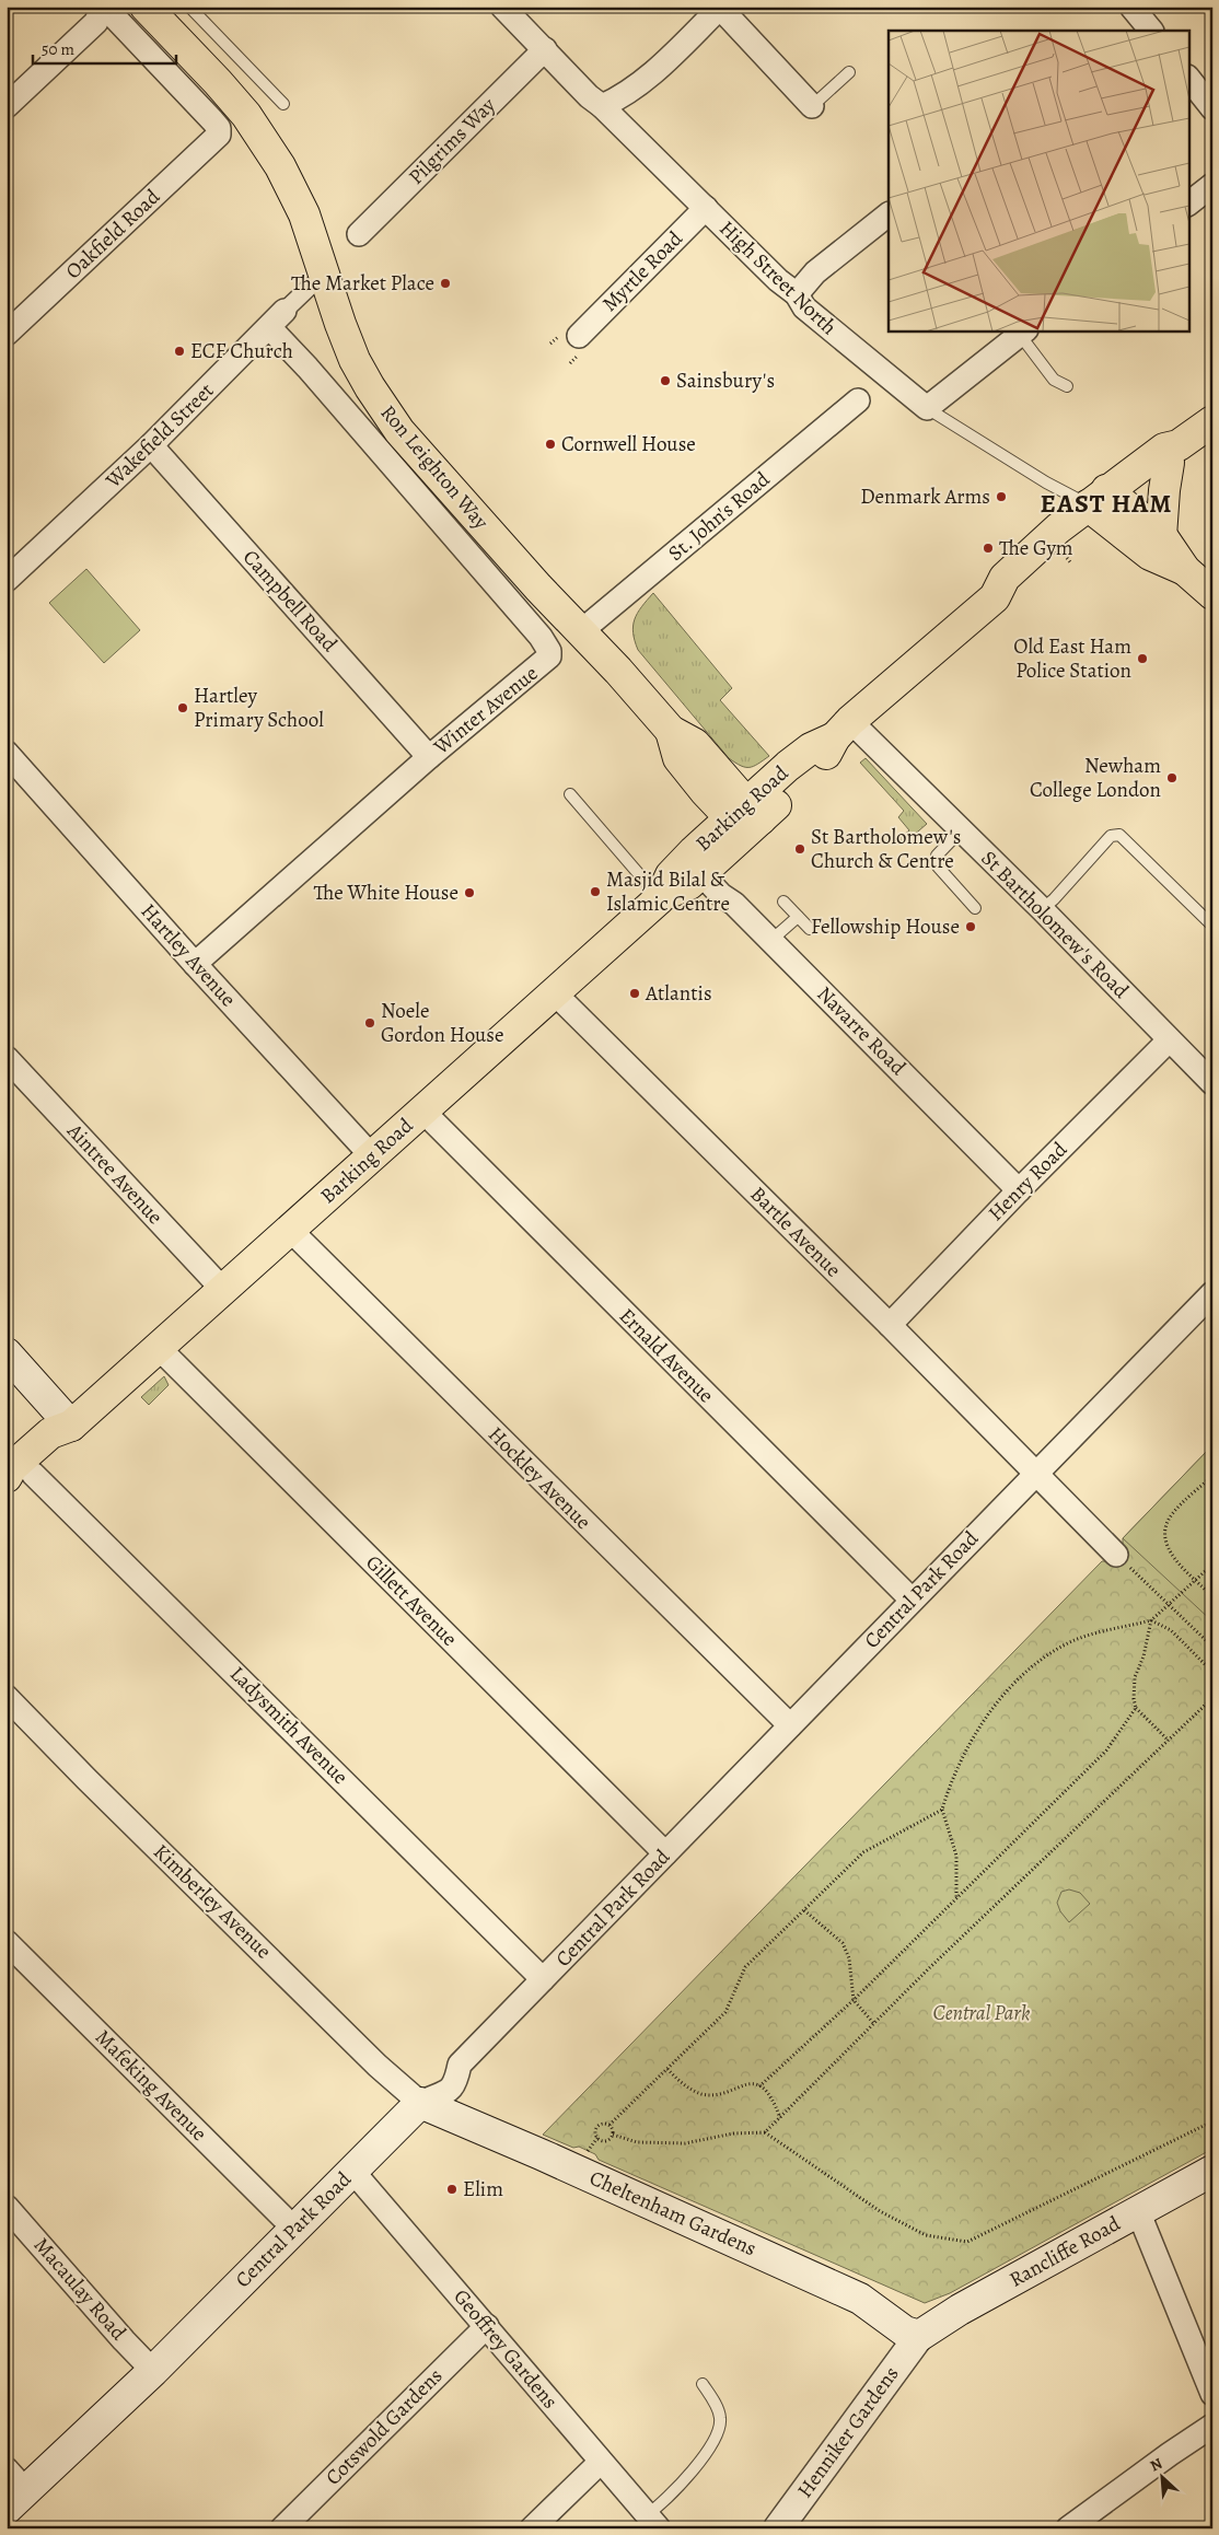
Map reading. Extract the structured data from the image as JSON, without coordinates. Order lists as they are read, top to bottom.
{
  "streets": {
    "main road": [
      "Ron Leighton Way",
      "Barking Road",
      "Central Park Road",
      "Cheltenham Gardens",
      "Rancliffe Road"
    ],
    "street": [
      "Pilgrims Way",
      "Oakfield Road",
      "Myrtle Road",
      "High Street North",
      "Wakefield Street",
      "St. John's Road",
      "Campbell Road",
      "Winter Avenue",
      "St Bartholomew's Road",
      "Hartley Avenue",
      "Navarre Road",
      "Aintree Avenue",
      "Henry Road",
      "Bartle Avenue",
      "Ernald Avenue",
      "Hockley Avenue",
      "Gillett Avenue",
      "Ladysmith Avenue",
      "Kimberley Avenue",
      "Mafeking Avenue",
      "Macaulay Road",
      "Geoffrey Gardens",
      "Cotswold Gardens",
      "Henniker Gardens"
    ]
  },
  "crossings": [
    ["Pilgrims Way", "High Street North"],
    ["Myrtle Road", "High Street North"],
    ["High Street North", "Barking Road"],
    ["Wakefield Street", "Campbell Road"],
    ["Wakefield Street", "Winter Avenue"],
    ["Ron Leighton Way", "St. John's Road"],
    ["Ron Leighton Way", "Barking Road"],
    ["Campbell Road", "Winter Avenue"],
    ["Winter Avenue", "Hartley Avenue"],
    ["Barking Road", "St Bartholomew's Road"],
    ["Barking Road", "Hartley Avenue"],
    ["Barking Road", "Navarre Road"],
    ["Barking Road", "Aintree Avenue"],
    ["Barking Road", "Bartle Avenue"],
    ["Barking Road", "Ernald Avenue"],
    ["Barking Road", "Hockley Avenue"],
    ["Barking Road", "Gillett Avenue"],
    ["Barking Road", "Ladysmith Avenue"],
    ["St Bartholomew's Road", "Henry Road"],
    ["Navarre Road", "Henry Road"],
    ["Henry Road", "Bartle Avenue"],
    ["Bartle Avenue", "Central Park Road"],
    ["Ernald Avenue", "Central Park Road"],
    ["Hockley Avenue", "Central Park Road"],
    ["Central Park Road", "Gillett Avenue"],
    ["Central Park Road", "Ladysmith Avenue"],
    ["Central Park Road", "Kimberley Avenue"],
    ["Central Park Road", "Mafeking Avenue"],
    ["Central Park Road", "Cheltenham Gardens"],
    ["Central Park Road", "Macaulay Road"],
    ["Central Park Road", "Geoffrey Gardens"],
    ["Kimberley Avenue", "Cheltenham Gardens"],
    ["Cheltenham Gardens", "Rancliffe Road"],
    ["Cheltenham Gardens", "Henniker Gardens"],
    ["Rancliffe Road", "Henniker Gardens"],
    ["Geoffrey Gardens", "Cotswold Gardens"]
  ],
  "districts": ["EAST HAM"],
  "parks": ["Central Park"],
  "places": [
    "The Market Place",
    "ECF Church",
    "Sainsbury's",
    "Cornwell House",
    "Denmark Arms",
    "The Gym",
    "Old East Ham Police Station",
    "Hartley Primary School",
    "Newham College London",
    "St Bartholomew's Church & Centre",
    "Masjid Bilal & Islamic Centre",
    "The White House",
    "Fellowship House",
    "Atlantis",
    "Noele Gordon House",
    "Elim"
  ],
  "scale_bar": "50 m",
  "north": "top left"
}
